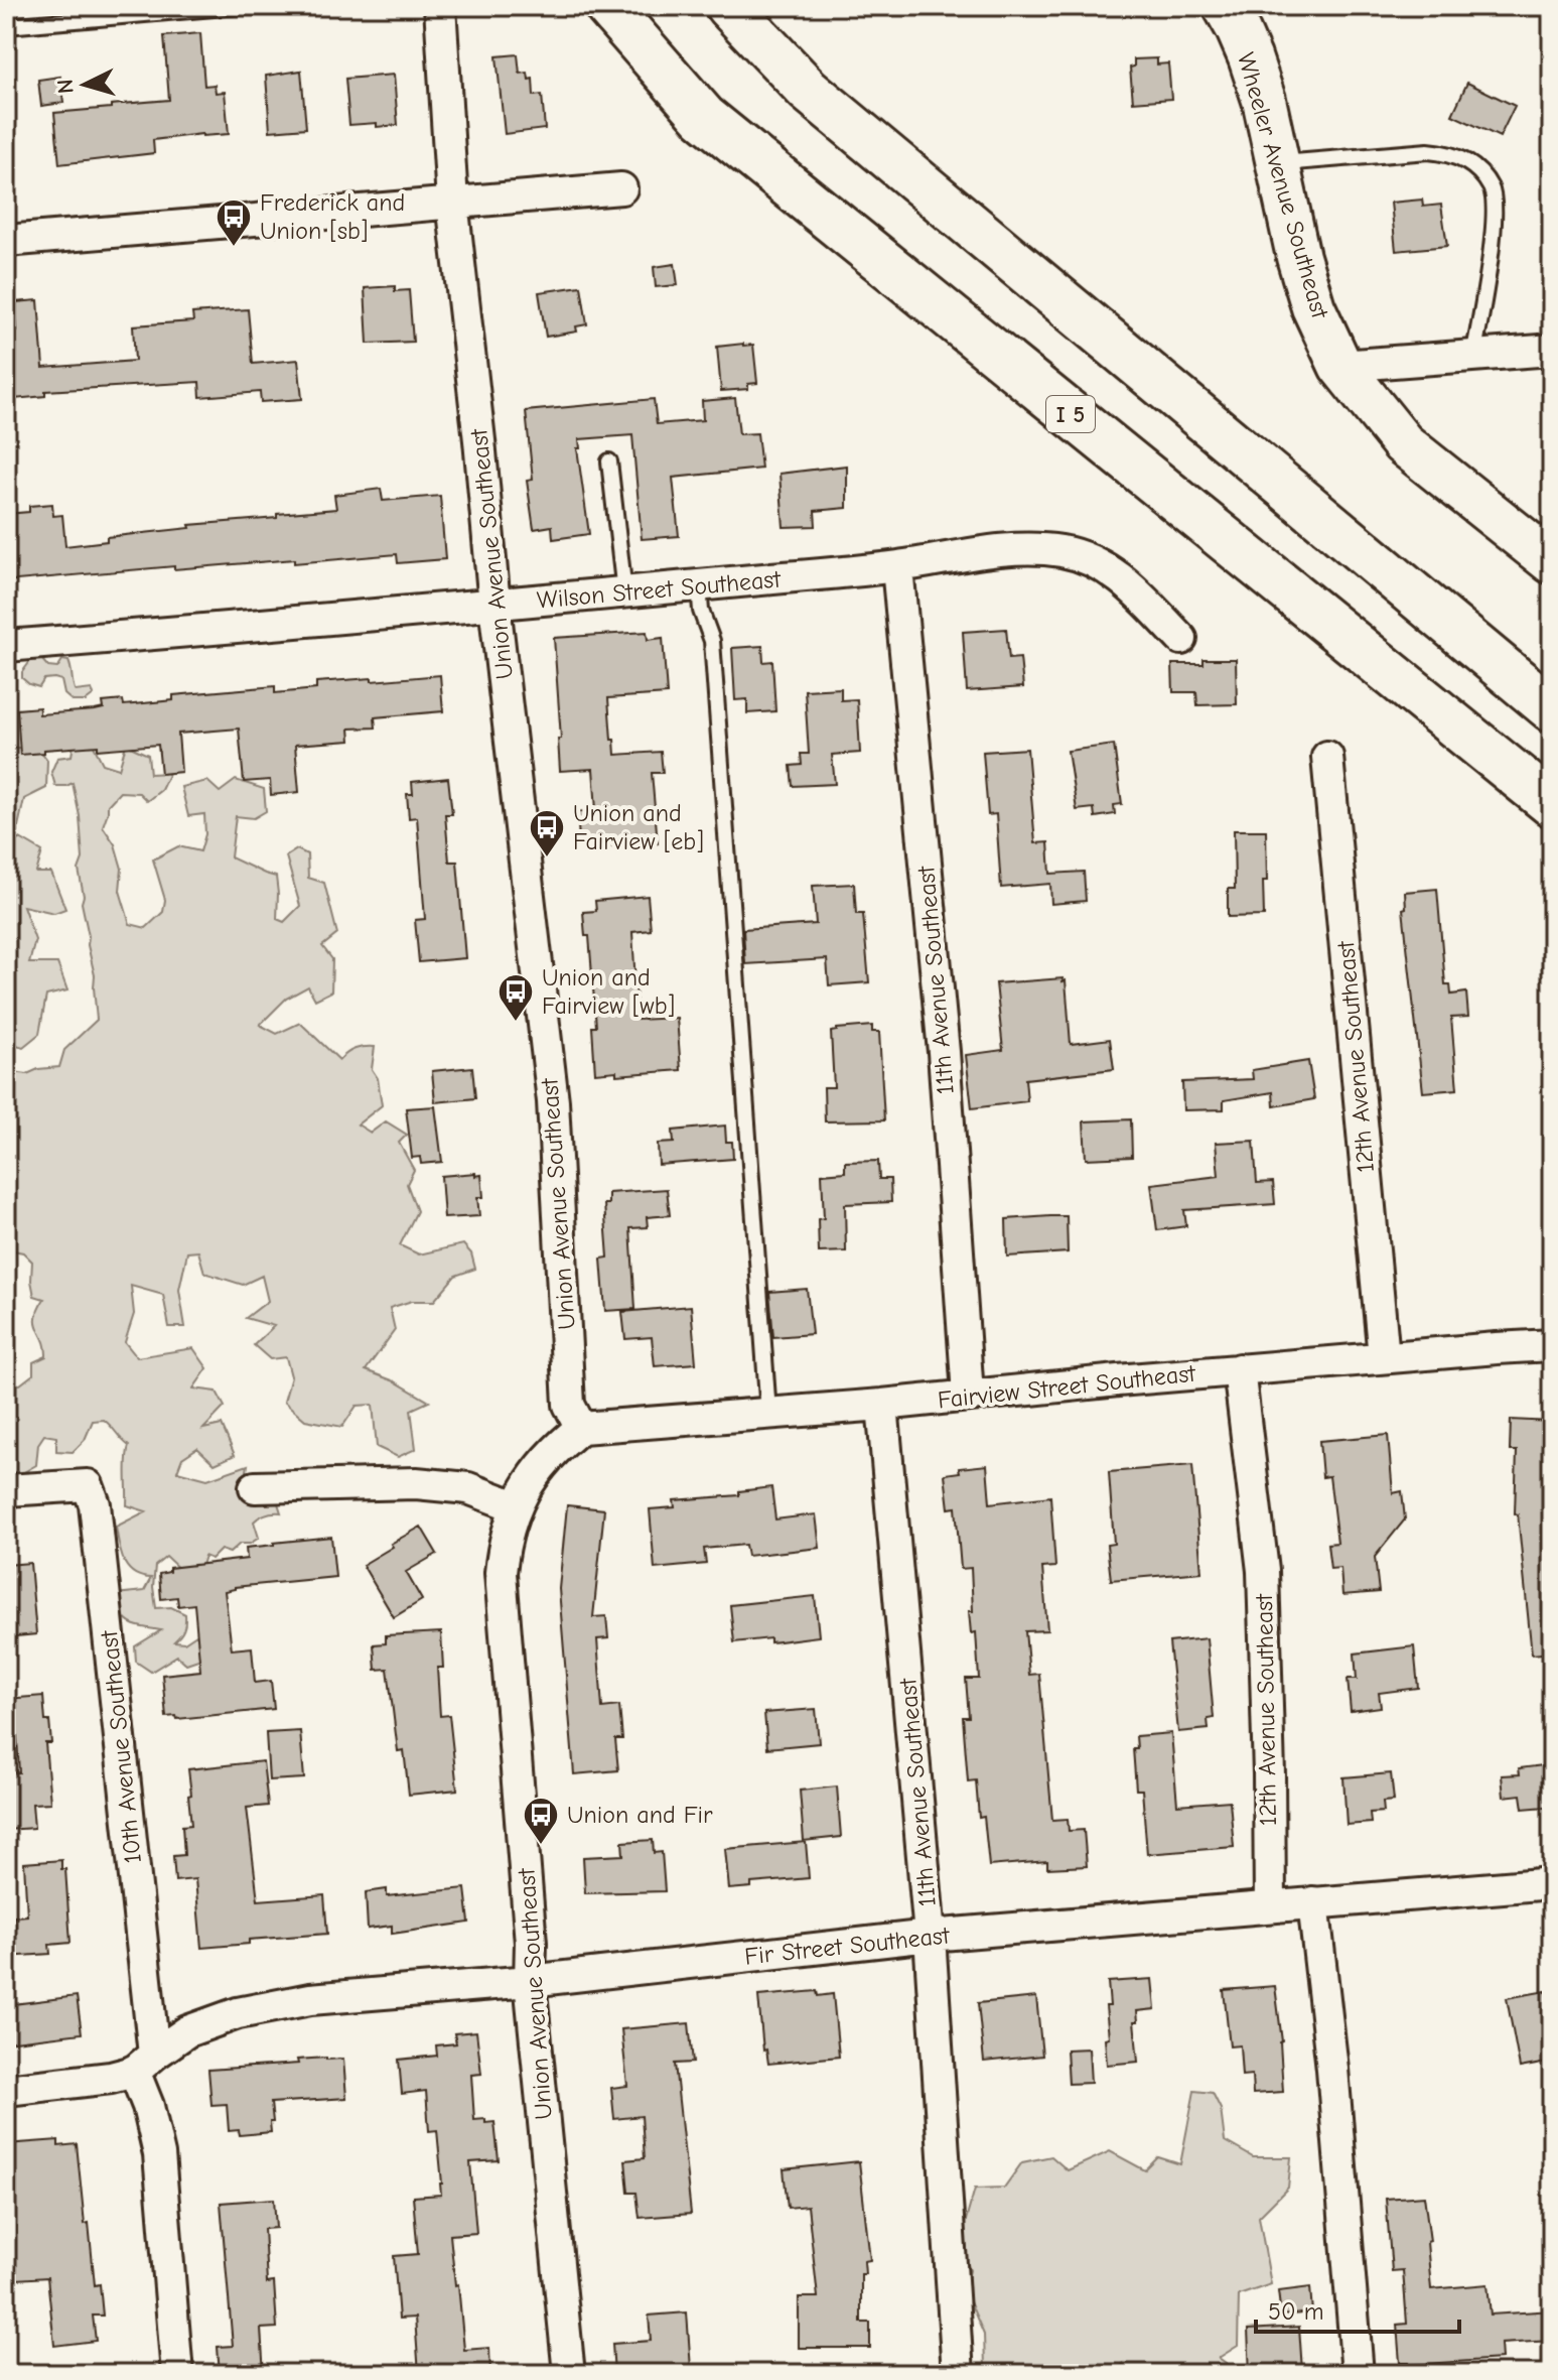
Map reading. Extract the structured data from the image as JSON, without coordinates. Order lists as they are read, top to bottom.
{
  "streets": {
    "highway": ["I 5"],
    "street": [
      "Wheeler Avenue Southeast",
      "Union Avenue Southeast",
      "Wilson Street Southeast",
      "11th Avenue Southeast",
      "12th Avenue Southeast",
      "Fairview Street Southeast",
      "10th Avenue Southeast",
      "Fir Street Southeast"
    ]
  },
  "crossings": [
    ["Union Avenue Southeast", "Wilson Street Southeast"],
    ["Union Avenue Southeast", "Fairview Street Southeast"],
    ["Union Avenue Southeast", "Fir Street Southeast"],
    ["Wilson Street Southeast", "11th Avenue Southeast"],
    ["11th Avenue Southeast", "Fairview Street Southeast"],
    ["11th Avenue Southeast", "Fir Street Southeast"],
    ["12th Avenue Southeast", "Fairview Street Southeast"],
    ["12th Avenue Southeast", "Fir Street Southeast"],
    ["10th Avenue Southeast", "Fir Street Southeast"]
  ],
  "places": {
    "bus stop": [
      "Frederick and Union [sb]",
      "Union and Fairview [eb]",
      "Union and Fairview [wb]",
      "Union and Fir"
    ]
  },
  "scale_bar": "50 m",
  "north": "left"
}
